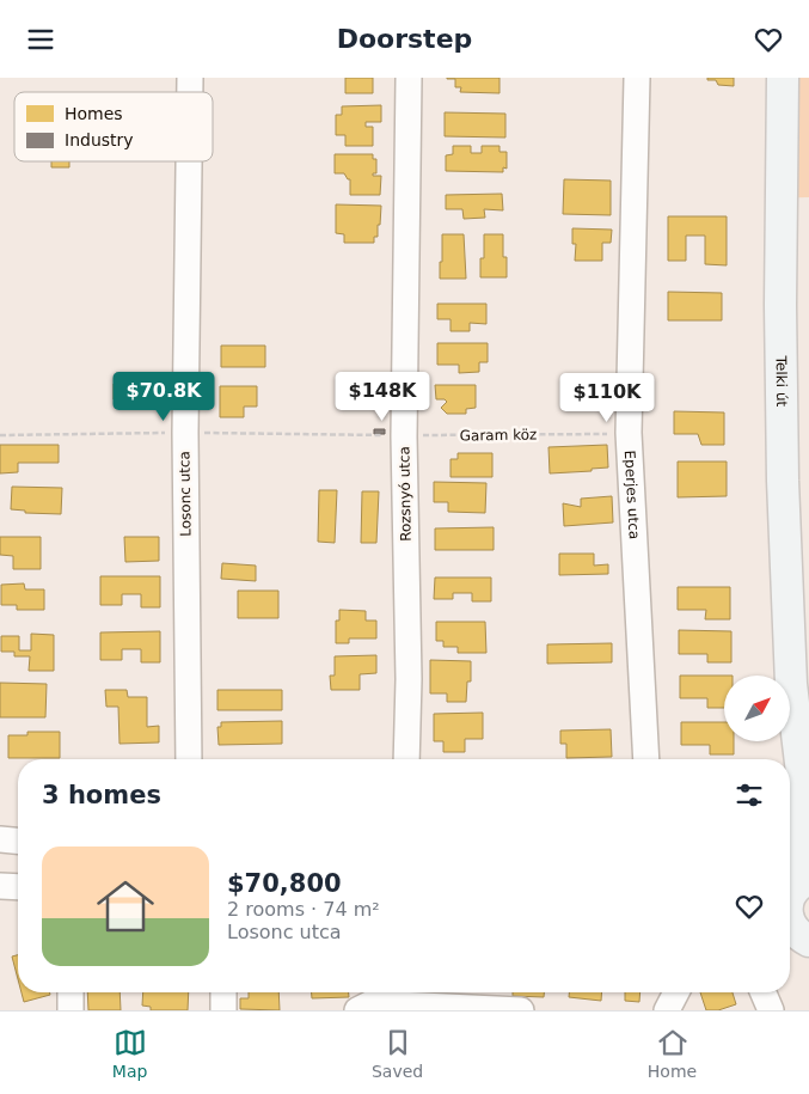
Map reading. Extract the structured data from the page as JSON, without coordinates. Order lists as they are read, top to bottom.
{
  "streets": {
    "main road": ["Telki út"],
    "street": ["Losonc utca", "Rozsnyó utca", "Eperjes utca"],
    "path": ["Garam köz"]
  },
  "crossings": [
    ["Garam köz", "Rozsnyó utca"],
    ["Garam köz", "Eperjes utca"]
  ],
  "legend": ["Homes", "Industry"],
  "north": "top right",
  "page": {
    "header": "Doorstep",
    "price": ["$70.8K", "$148K", "$110K"],
    "heading": "3 homes",
    "list": [
      {
        "name": "$70,800",
        "note": "2 rooms · 74 m² · Losonc utca"
      }
    ],
    "tabs": ["Map", "Saved", "Home"]
  }
}
